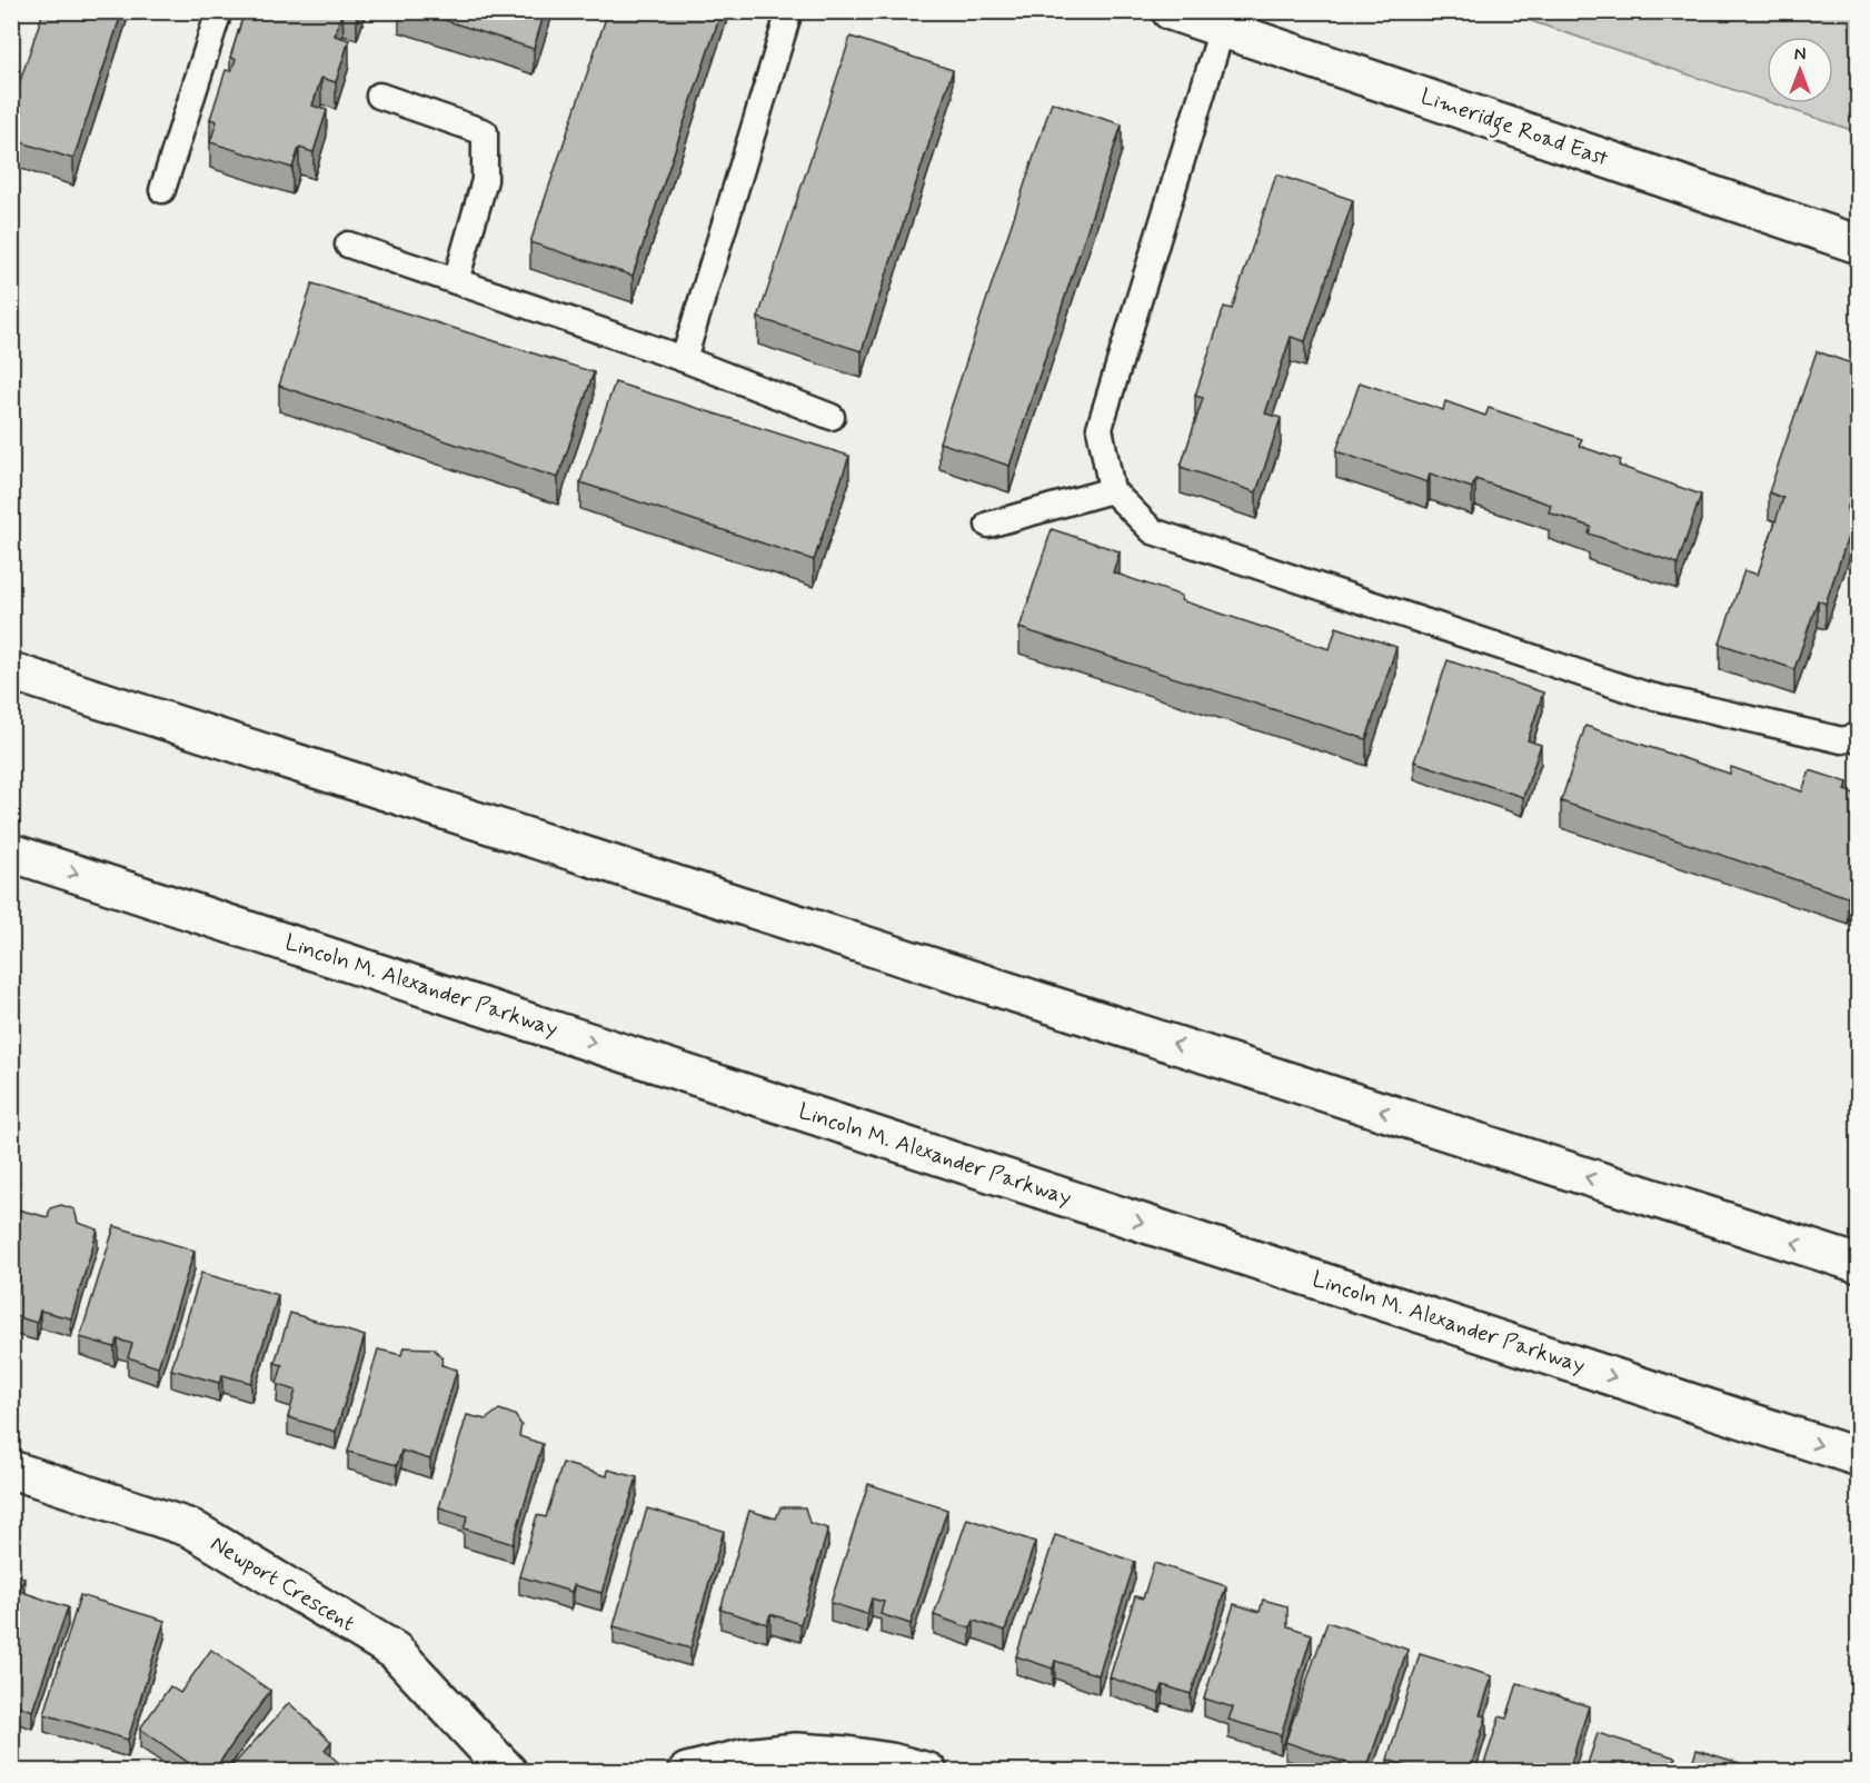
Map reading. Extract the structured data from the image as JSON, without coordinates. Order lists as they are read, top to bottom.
{
  "streets": {
    "main road": ["Limeridge Road East", "Lincoln M. Alexander Parkway", "Newport Crescent"]
  },
  "north": "top"
}
